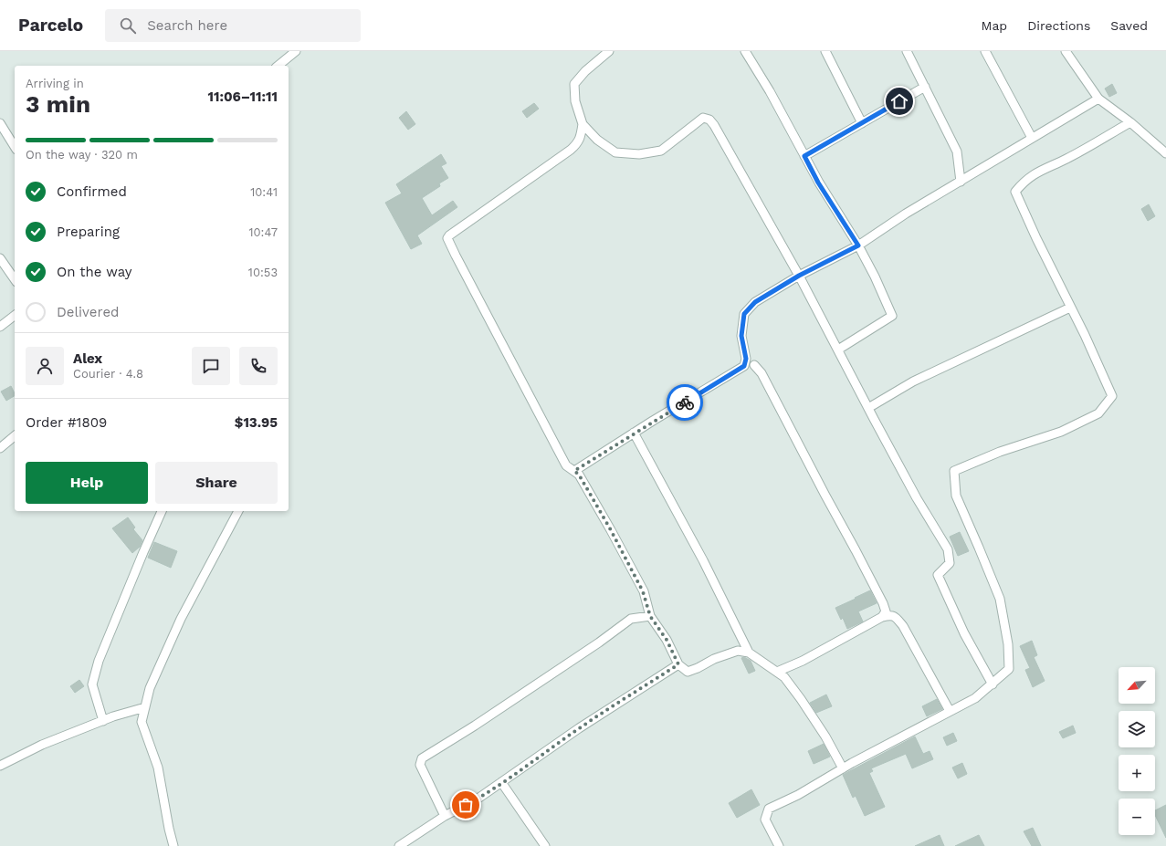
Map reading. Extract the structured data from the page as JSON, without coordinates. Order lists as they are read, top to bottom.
{
  "north": "bottom left",
  "page": {
    "header": "Parcelo",
    "search": "Search here",
    "nav": ["Map", "Directions", "Saved"],
    "heading": ["3 min", "Arriving in", "11:06–11:11"],
    "panel": [
      "Alex",
      "Courier · 4.8",
      "Order #1809",
      "$13.95"
    ],
    "bar": "On the way · 320 m",
    "list": [
      ["Confirmed", "10:41"],
      ["Preparing", "10:47"],
      ["On the way", "10:53"],
      "Delivered"
    ],
    "buttons": ["Help", "Share"],
    "map_buttons": ["+", "−"]
  }
}
